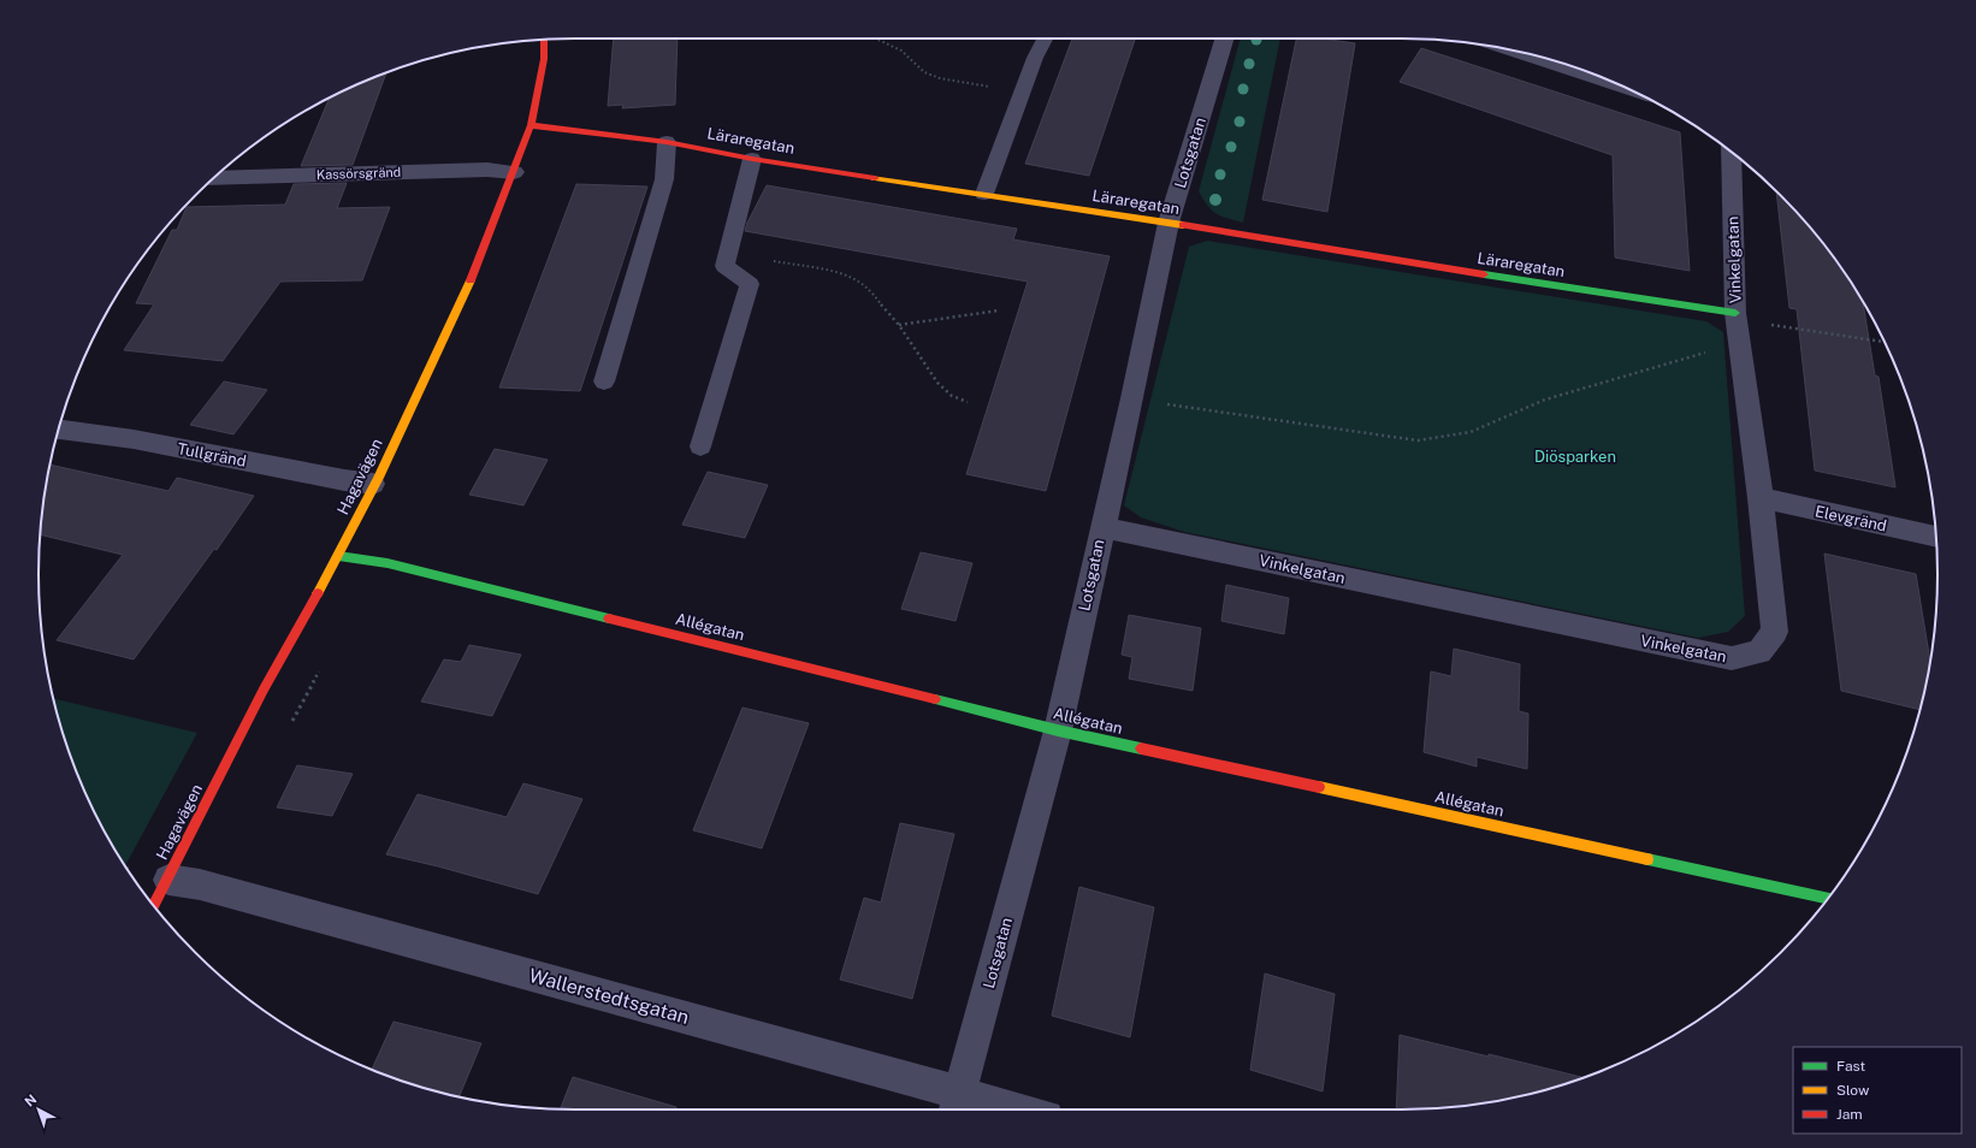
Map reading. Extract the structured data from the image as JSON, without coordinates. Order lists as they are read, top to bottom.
{
  "streets": {
    "street": [
      "Läraregatan",
      "Lotsgatan",
      "Kassörsgränd",
      "Vinkelgatan",
      "Tullgränd",
      "Hagavägen",
      "Elevgränd",
      "Allégatan",
      "Wallerstedtsgatan"
    ]
  },
  "crossings": [
    ["Läraregatan", "Lotsgatan"],
    ["Läraregatan", "Vinkelgatan"],
    ["Läraregatan", "Hagavägen"],
    ["Lotsgatan", "Vinkelgatan"],
    ["Lotsgatan", "Allégatan"],
    ["Lotsgatan", "Wallerstedtsgatan"],
    ["Kassörsgränd", "Hagavägen"],
    ["Vinkelgatan", "Elevgränd"],
    ["Tullgränd", "Hagavägen"],
    ["Hagavägen", "Allégatan"],
    ["Hagavägen", "Wallerstedtsgatan"]
  ],
  "parks": ["Diösparken"],
  "legend": ["Fast", "Slow", "Jam"],
  "north": "top left"
}
